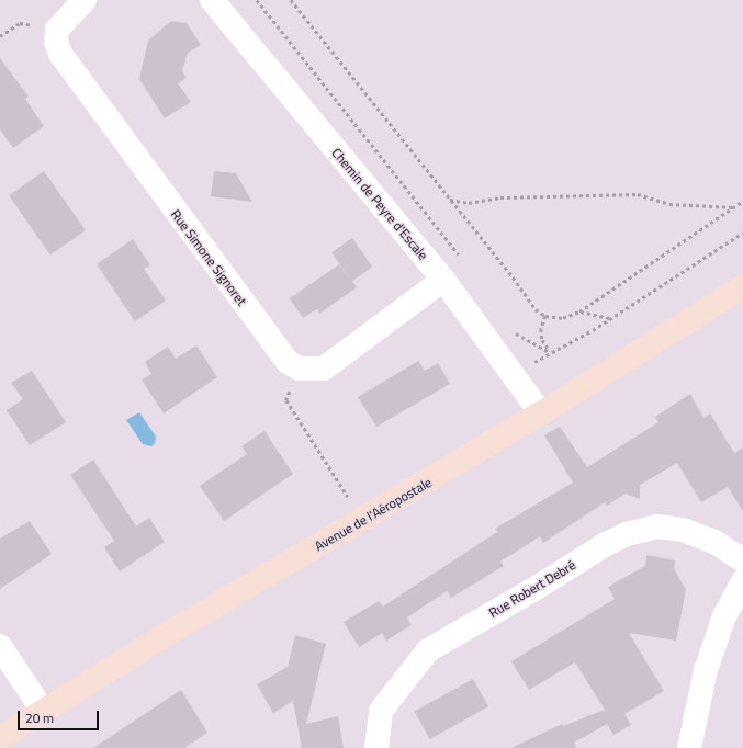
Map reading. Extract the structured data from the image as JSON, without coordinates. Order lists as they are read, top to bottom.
{
  "streets": {
    "street": [
      "Chemin de Peyre d'Escale",
      "Rue Simone Signoret",
      "Avenue de l'Aéropostale",
      "Rue Robert Debré"
    ]
  },
  "crossings": [
    ["Chemin de Peyre d'Escale", "Avenue de l'Aéropostale"]
  ],
  "scale_bar": "20 m"
}
